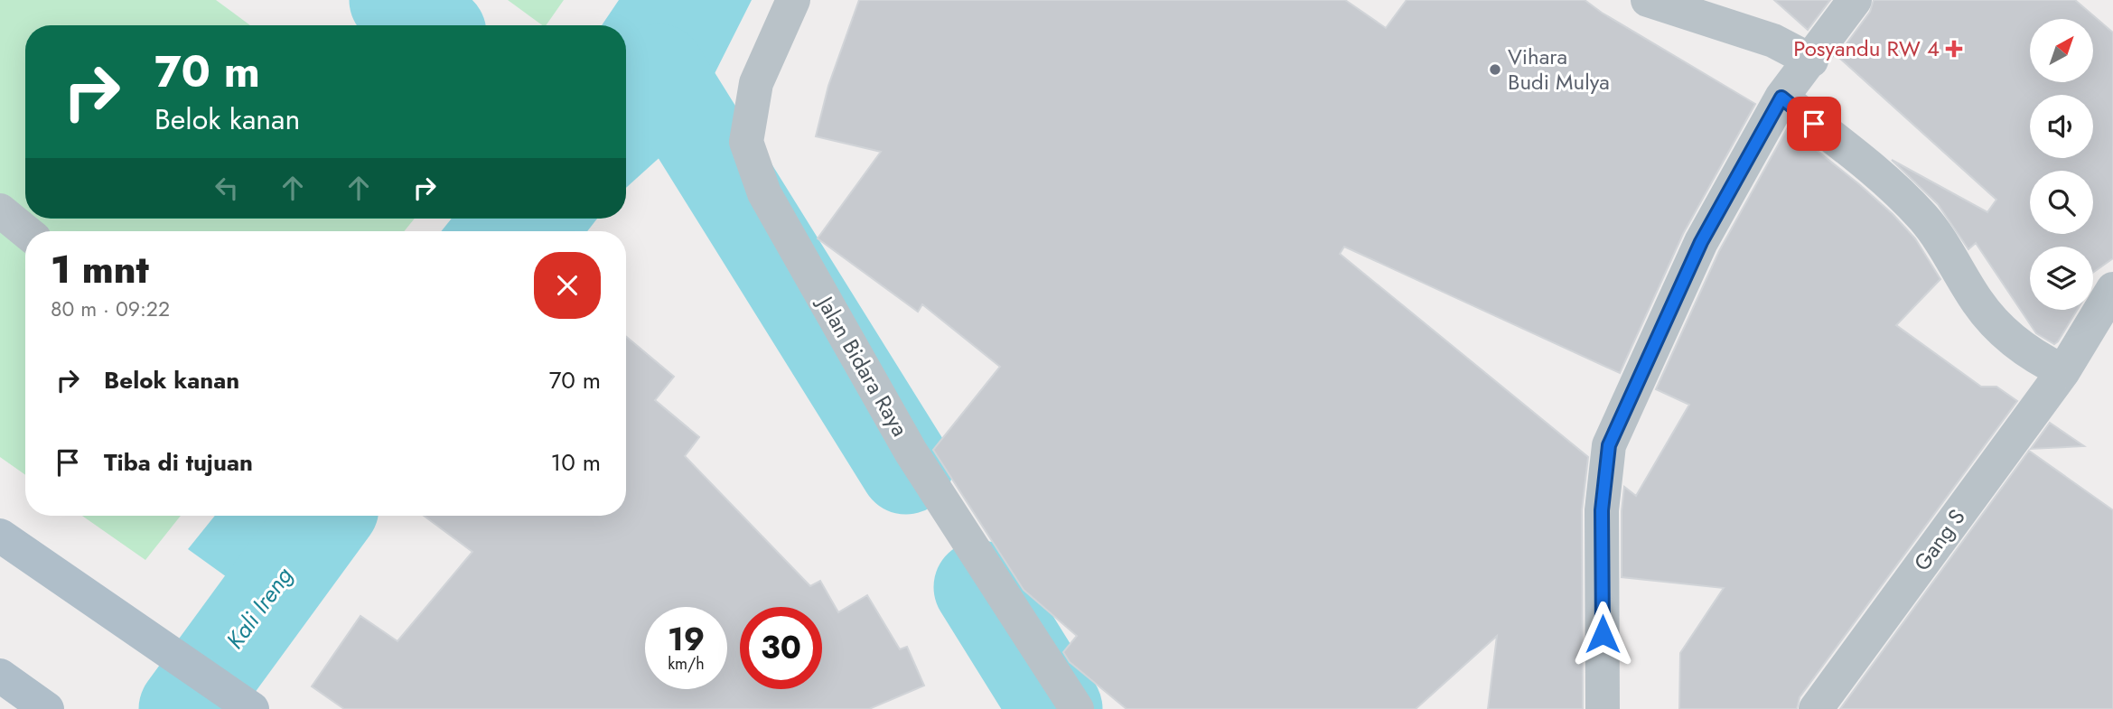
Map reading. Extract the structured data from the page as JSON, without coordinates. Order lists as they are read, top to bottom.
{
  "streets": {
    "street": ["Jalan Bidara Raya", "Gang S"]
  },
  "water": ["Kali Ireng"],
  "places": {
    "health": ["Posyandu RW 4"],
    "other": ["Vihara Budi Mulya"]
  },
  "north": "top right",
  "page": {
    "turn": ["70 m", "Belok kanan"],
    "heading": ["1 mnt", "80 m · 09:22"],
    "list": [
      {
        "name": "Belok kanan",
        "value": "70 m"
      },
      {
        "name": "Tiba di tujuan",
        "value": "10 m"
      }
    ],
    "speed": "19 km/h",
    "limit": "30"
  }
}
